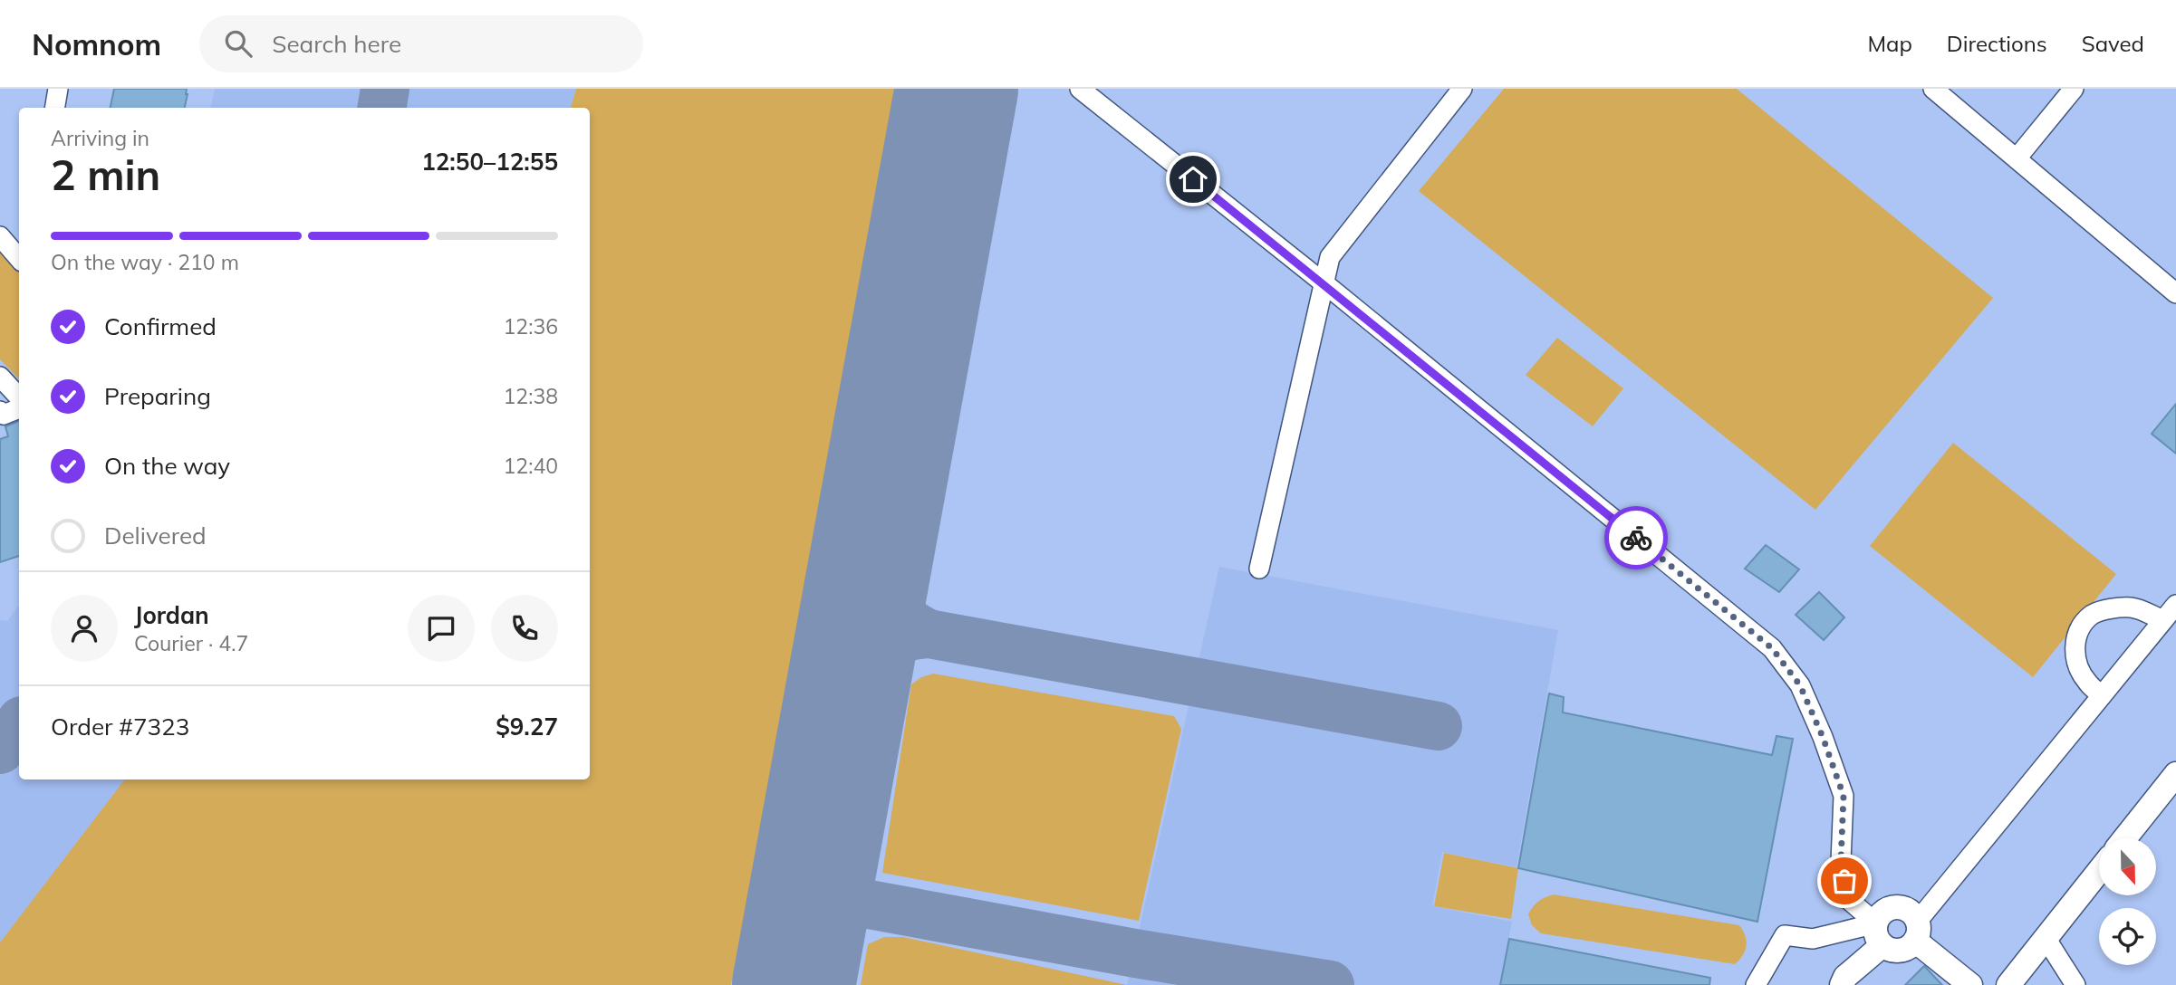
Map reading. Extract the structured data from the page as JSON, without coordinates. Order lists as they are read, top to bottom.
{
  "north": "bottom",
  "page": {
    "header": "Nomnom",
    "search": "Search here",
    "nav": ["Map", "Directions", "Saved"],
    "heading": ["2 min", "Arriving in", "12:50–12:55"],
    "panel": [
      "Jordan",
      "Courier · 4.7",
      "Order #7323",
      "$9.27"
    ],
    "bar": "On the way · 210 m",
    "list": [
      ["Confirmed", "12:36"],
      ["Preparing", "12:38"],
      ["On the way", "12:40"],
      "Delivered"
    ]
  }
}
